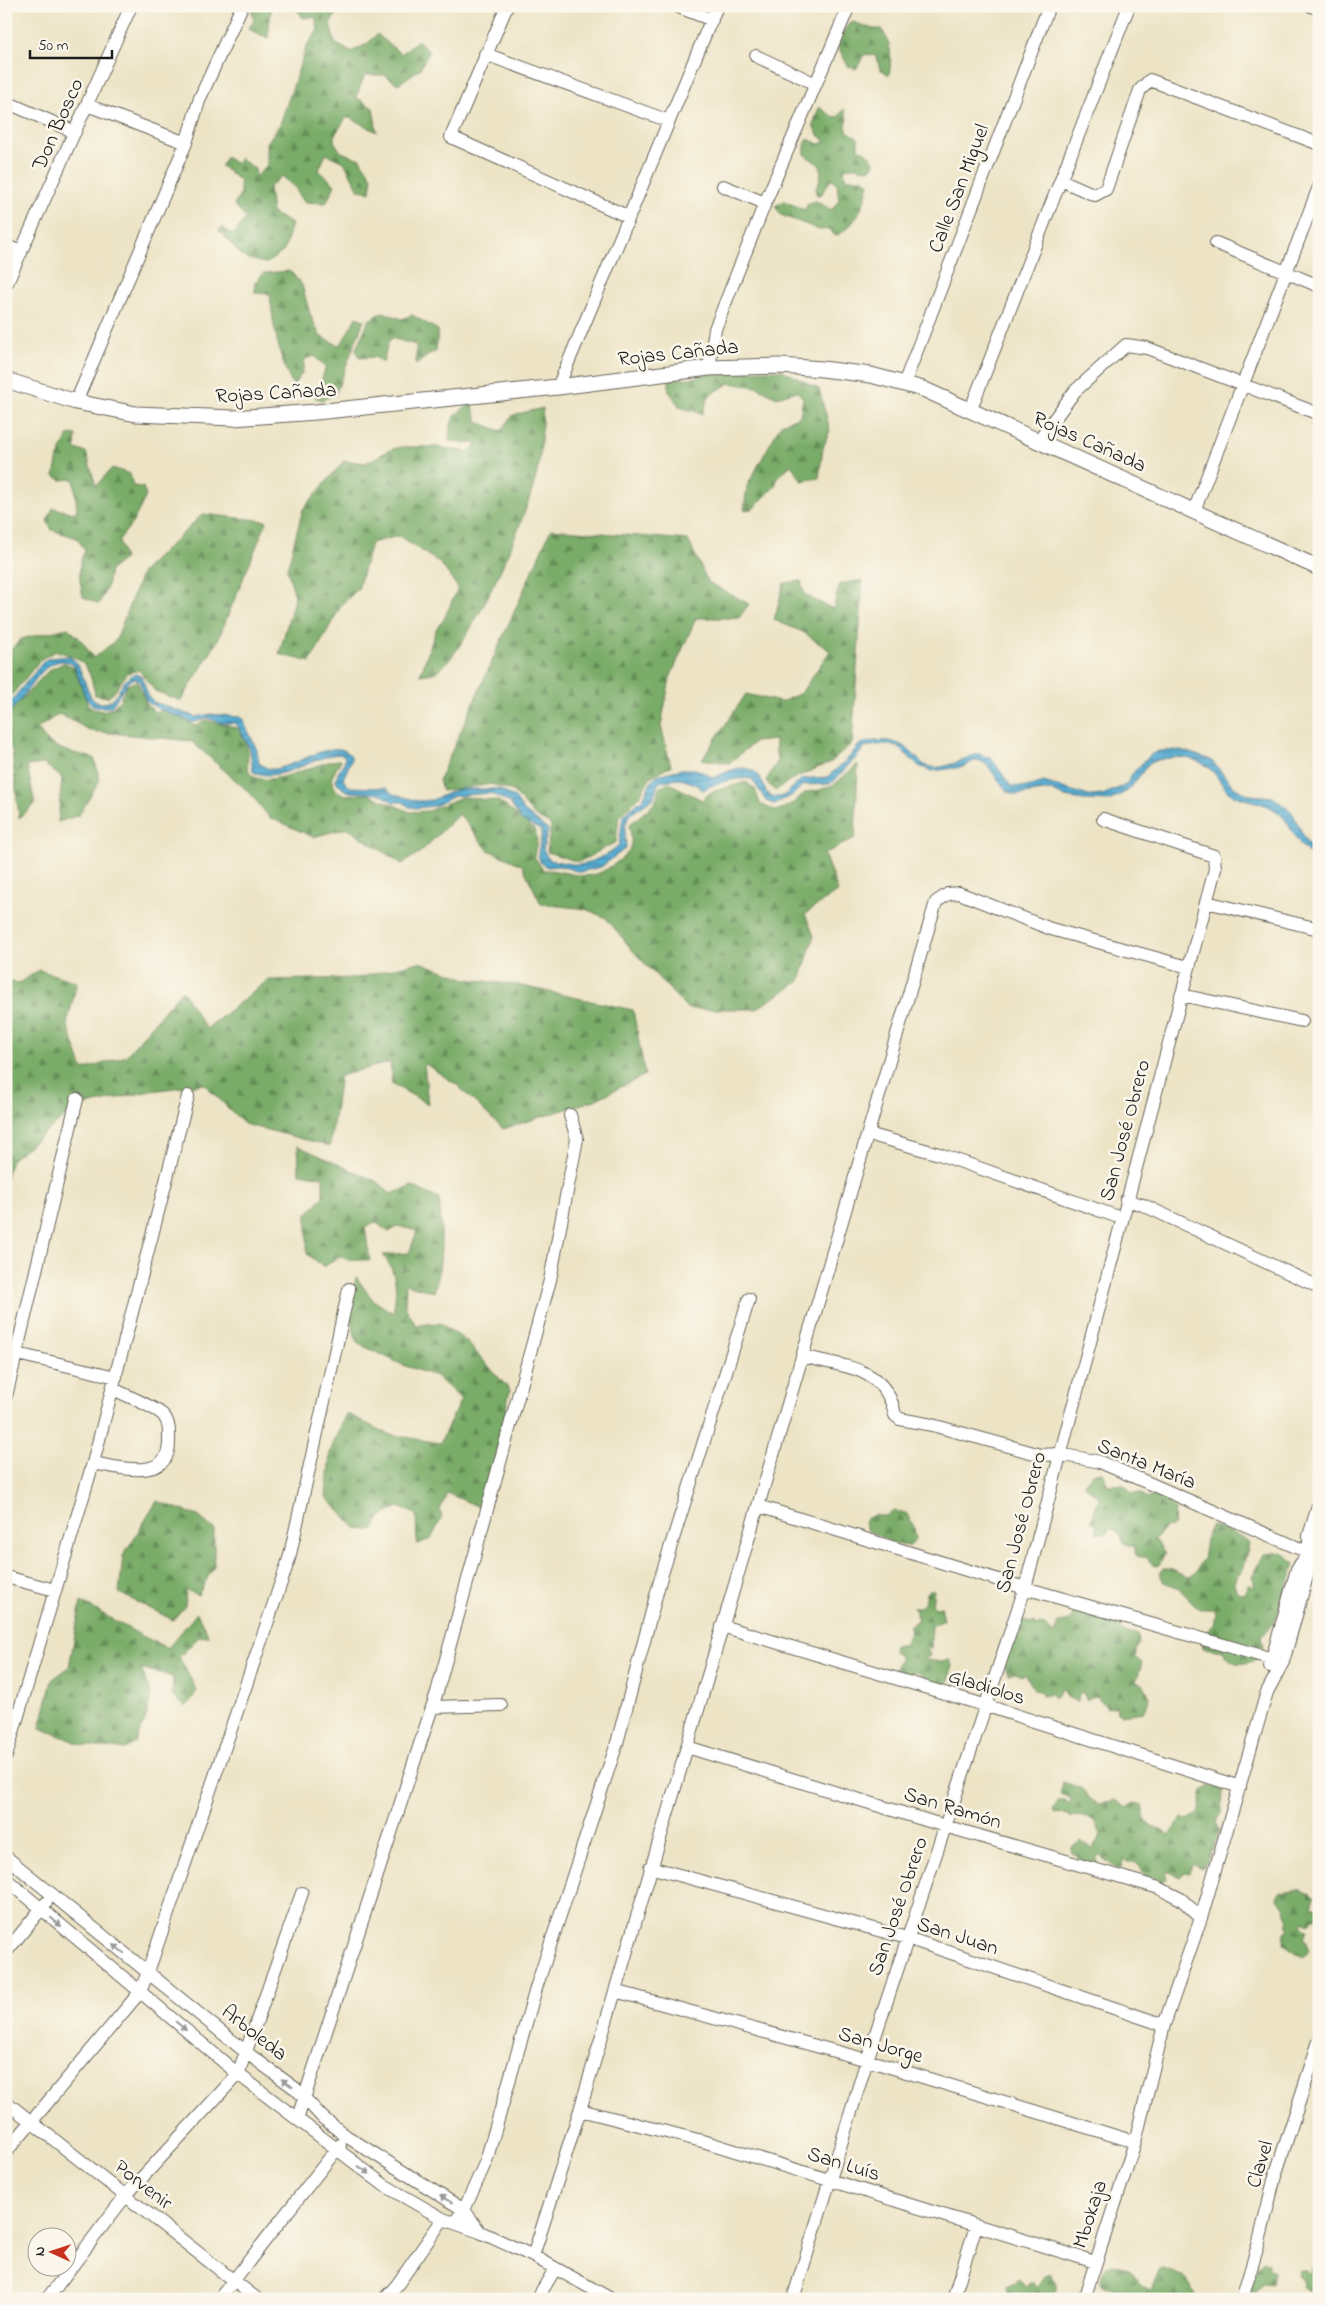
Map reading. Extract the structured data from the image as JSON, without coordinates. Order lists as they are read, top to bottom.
{
  "streets": {
    "main road": ["Rojas Cañada"],
    "street": [
      "Don Bosco",
      "Calle San Miguel",
      "San José Obrero",
      "Santa María",
      "Gladiolos",
      "San Ramón",
      "San Juan",
      "Arboleda",
      "San Jorge",
      "San Luís",
      "Clavel",
      "Porvenir",
      "Mbokaja"
    ]
  },
  "crossings": [
    ["Calle San Miguel", "Rojas Cañada"],
    ["San José Obrero", "Santa María"],
    ["San José Obrero", "Gladiolos"],
    ["San José Obrero", "San Ramón"],
    ["San José Obrero", "San Juan"],
    ["San José Obrero", "San Jorge"],
    ["San José Obrero", "San Luís"],
    ["Santa María", "Mbokaja"],
    ["Gladiolos", "Mbokaja"],
    ["San Ramón", "Mbokaja"],
    ["San Juan", "Mbokaja"],
    ["San Jorge", "Mbokaja"],
    ["San Luís", "Mbokaja"]
  ],
  "scale_bar": "50 m",
  "north": "left"
}
